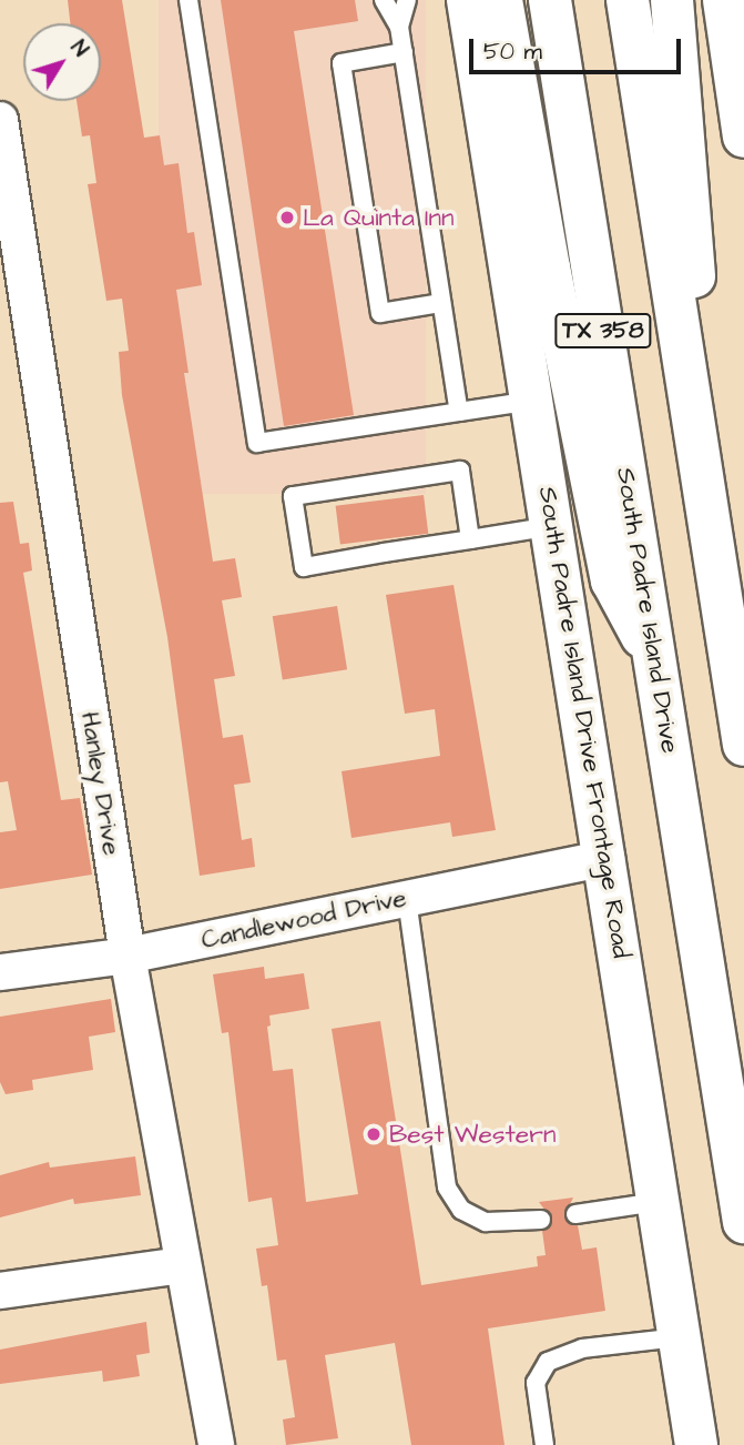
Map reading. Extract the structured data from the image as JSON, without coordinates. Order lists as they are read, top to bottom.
{
  "streets": {
    "main road": ["TX 358", "South Padre Island Drive", "South Padre Island Drive Frontage Road"],
    "street": ["Hanley Drive", "Candlewood Drive"]
  },
  "crossings": [
    ["South Padre Island Drive Frontage Road", "Candlewood Drive"],
    ["Hanley Drive", "Candlewood Drive"]
  ],
  "places": ["La Quinta Inn", "Best Western"],
  "scale_bar": "50 m",
  "north": "top right"
}
